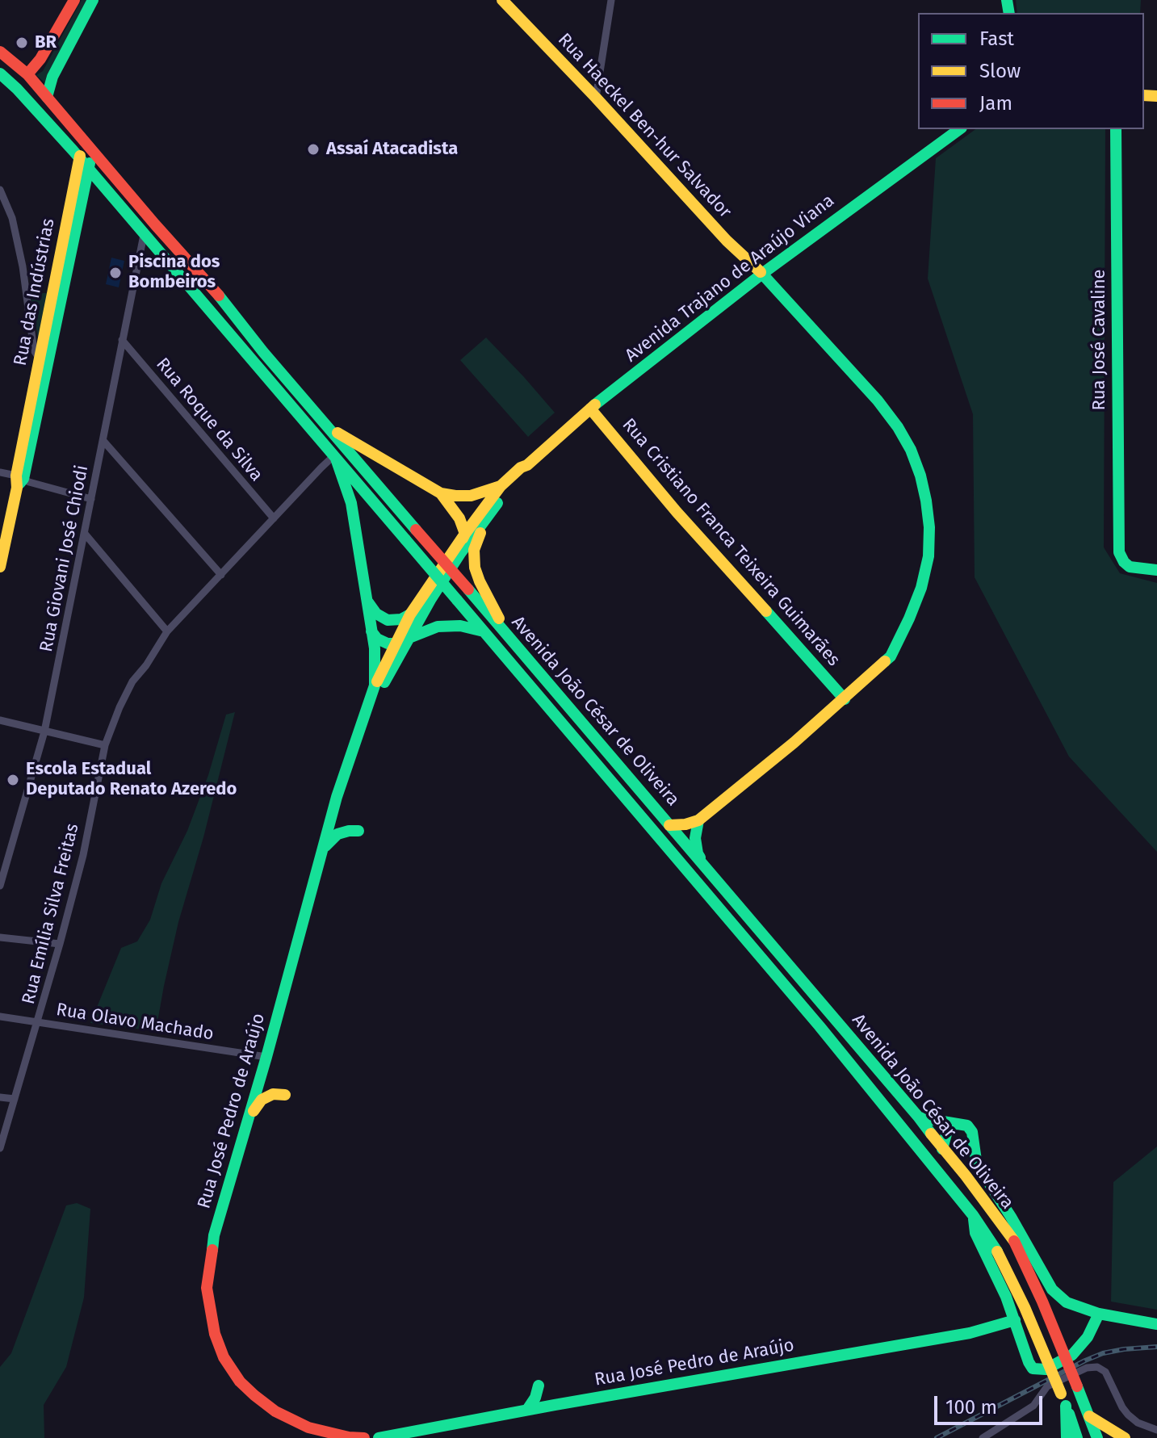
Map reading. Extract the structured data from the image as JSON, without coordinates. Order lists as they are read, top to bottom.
{
  "streets": {
    "main road": [
      "Rua Haeckel Ben-hur Salvador",
      "Avenida Trajano de Araújo Viana",
      "Rua das Indústrias",
      "Rua José Cavaline",
      "Rua Cristiano Franca Teixeira Guimarães",
      "Avenida João César de Oliveira",
      "Rua José Pedro de Araújo"
    ],
    "street": [
      "Rua Roque da Silva",
      "Rua Giovani José Chiodi",
      "Rua Emília Silva Freitas",
      "Rua Olavo Machado"
    ]
  },
  "crossings": [
    ["Rua Haeckel Ben-hur Salvador", "Avenida Trajano de Araújo Viana"],
    ["Avenida Trajano de Araújo Viana", "Rua Cristiano Franca Teixeira Guimarães"],
    ["Avenida Trajano de Araújo Viana", "Avenida João César de Oliveira"],
    ["Avenida Trajano de Araújo Viana", "Rua José Pedro de Araújo"],
    ["Rua das Indústrias", "Avenida João César de Oliveira"],
    ["Rua Roque da Silva", "Rua Giovani José Chiodi"],
    ["Rua Roque da Silva", "Rua Emília Silva Freitas"],
    ["Rua Giovani José Chiodi", "Avenida João César de Oliveira"],
    ["Avenida João César de Oliveira", "Rua Emília Silva Freitas"],
    ["Avenida João César de Oliveira", "Rua José Pedro de Araújo"],
    ["Rua Emília Silva Freitas", "Rua Olavo Machado"],
    ["Rua Emília Silva Freitas", "Rua José Pedro de Araújo"],
    ["Rua Olavo Machado", "Rua José Pedro de Araújo"]
  ],
  "places": [
    "BR",
    "Assaí Atacadista",
    "Piscina dos Bombeiros",
    "Escola Estadual Deputado Renato Azeredo"
  ],
  "legend": ["Fast", "Slow", "Jam"],
  "scale_bar": "100 m"
}
